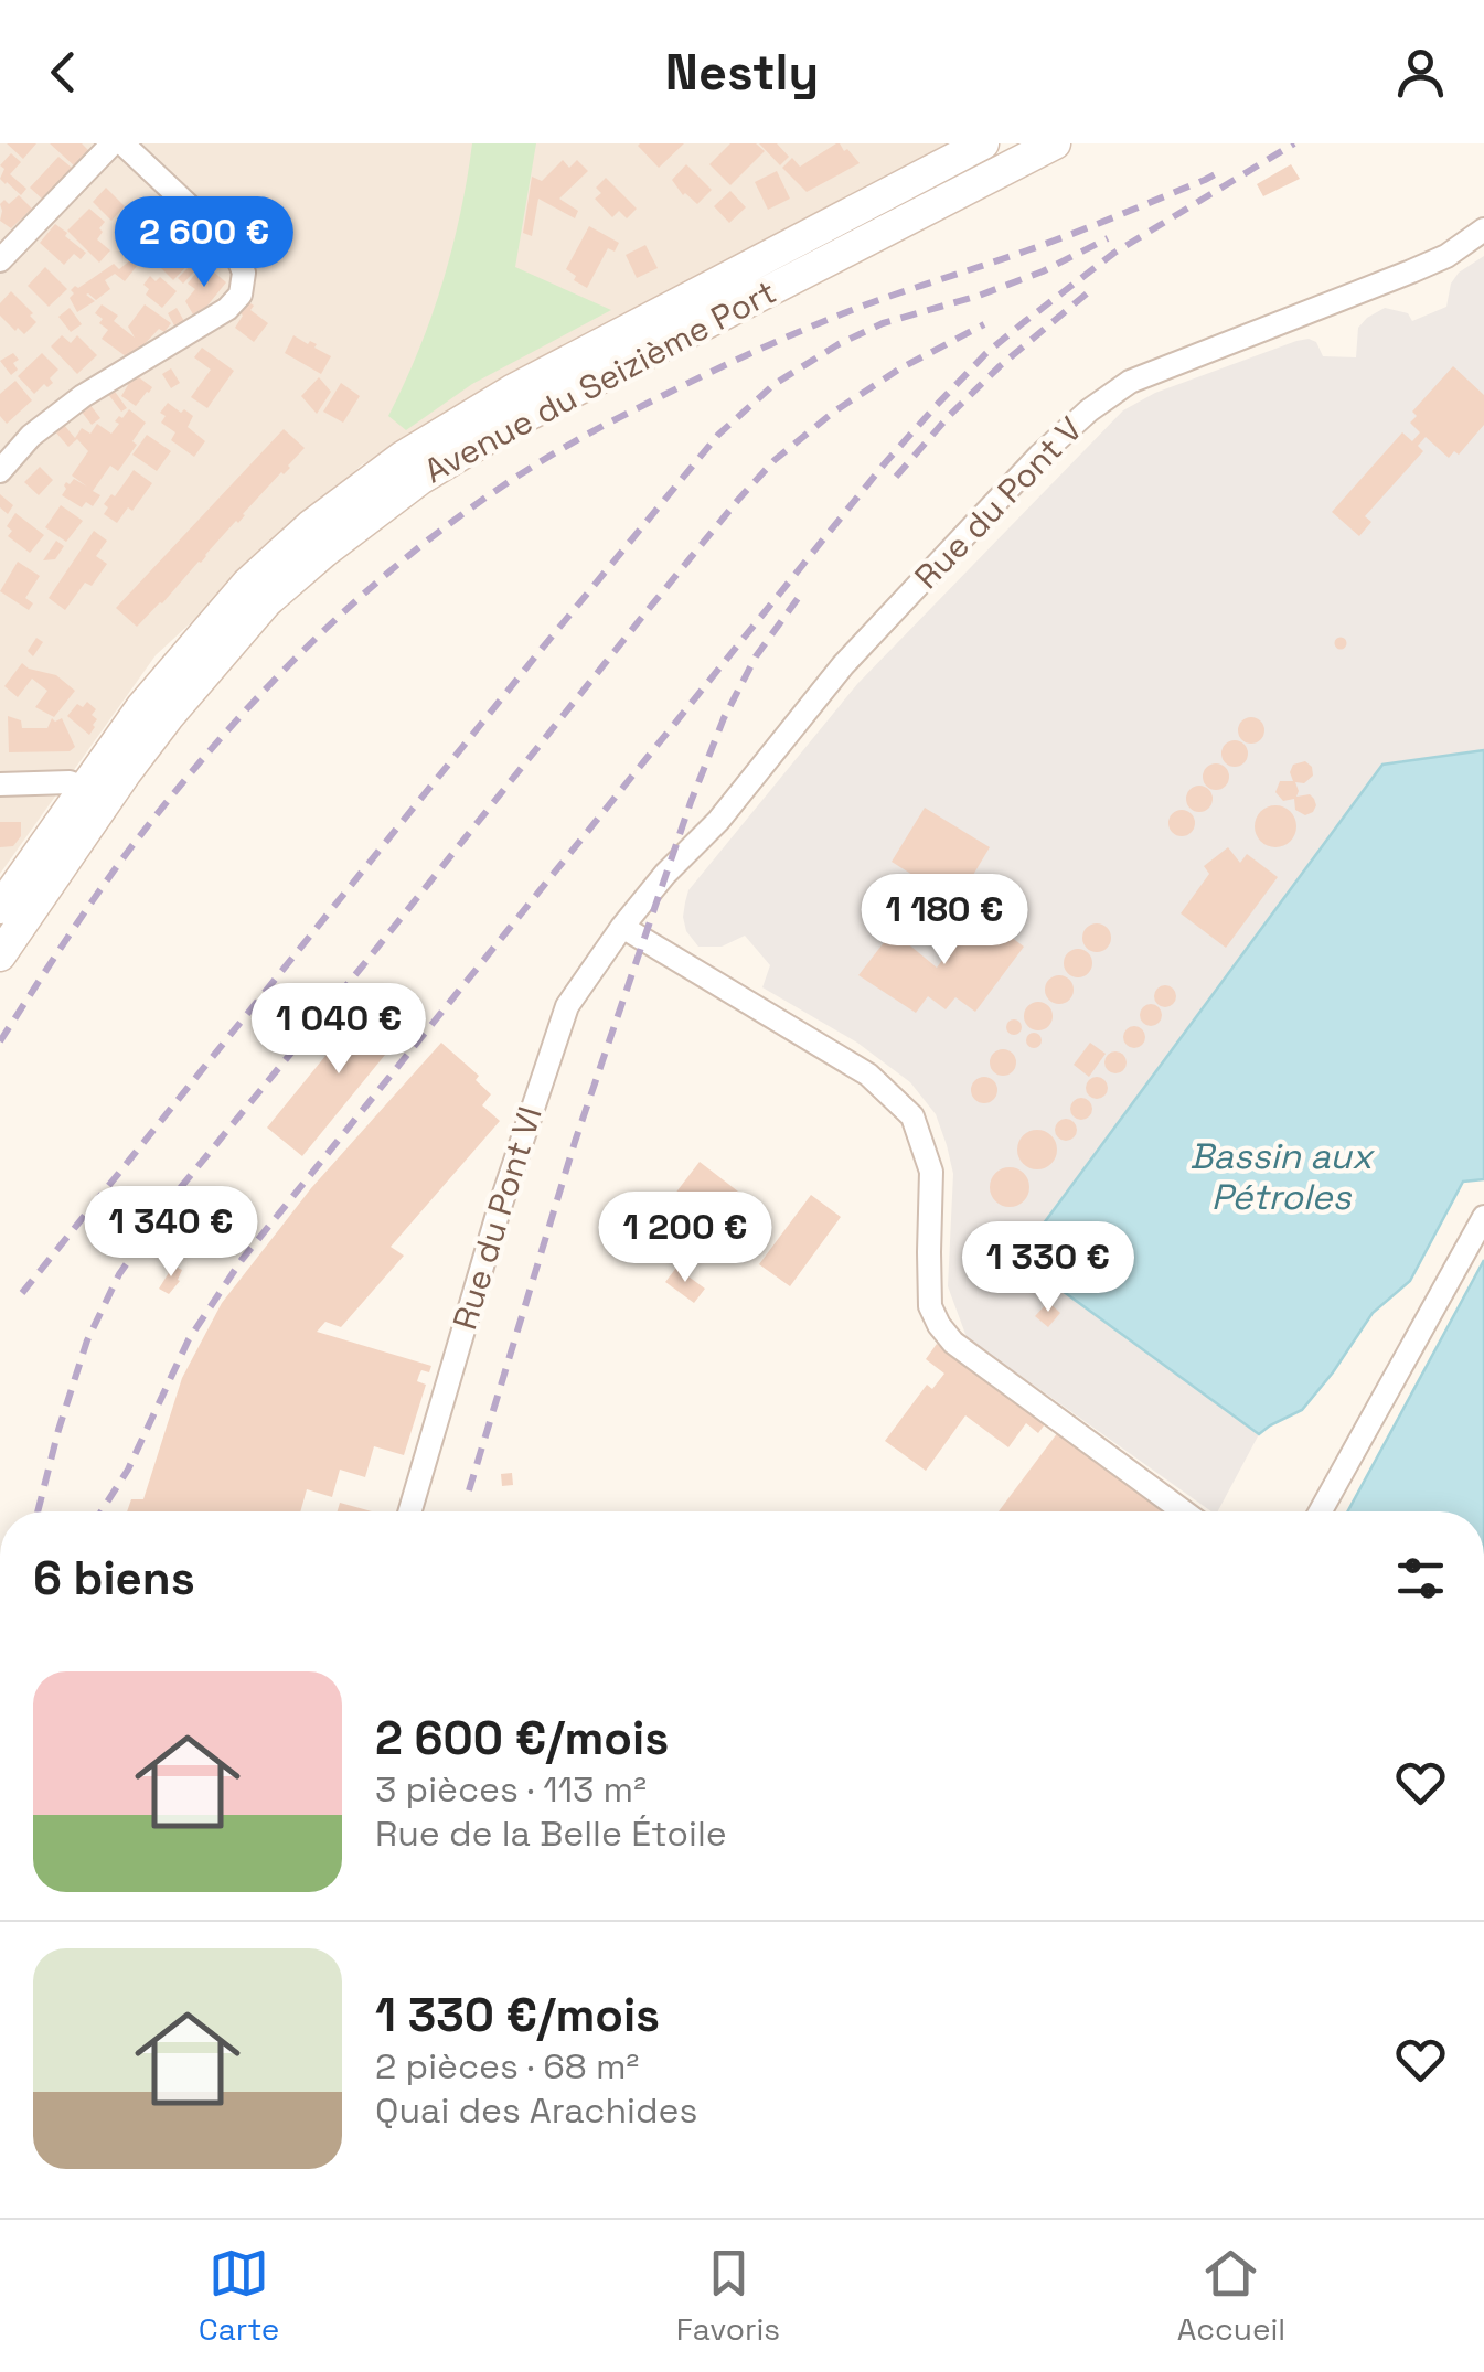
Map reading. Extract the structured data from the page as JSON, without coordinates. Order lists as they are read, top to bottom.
{
  "streets": {
    "main road": ["Avenue du Seizième Port"],
    "street": ["Rue du Pont V", "Rue du Pont VI"]
  },
  "crossings": [
    ["Rue du Pont V", "Rue du Pont VI"]
  ],
  "water": ["Bassin aux Pétroles"],
  "page": {
    "header": "Nestly",
    "price": [
      "2 600 €",
      "1 180 €",
      "1 040 €",
      "1 340 €",
      "1 200 €",
      "1 330 €"
    ],
    "heading": "6 biens",
    "list": [
      {
        "name": "2 600 €/mois",
        "note": "3 pièces · 113 m² · Rue de la Belle Étoile"
      },
      {
        "name": "1 330 €/mois",
        "note": "2 pièces · 68 m² · Quai des Arachides"
      }
    ],
    "tabs": ["Carte", "Favoris", "Accueil"]
  }
}
